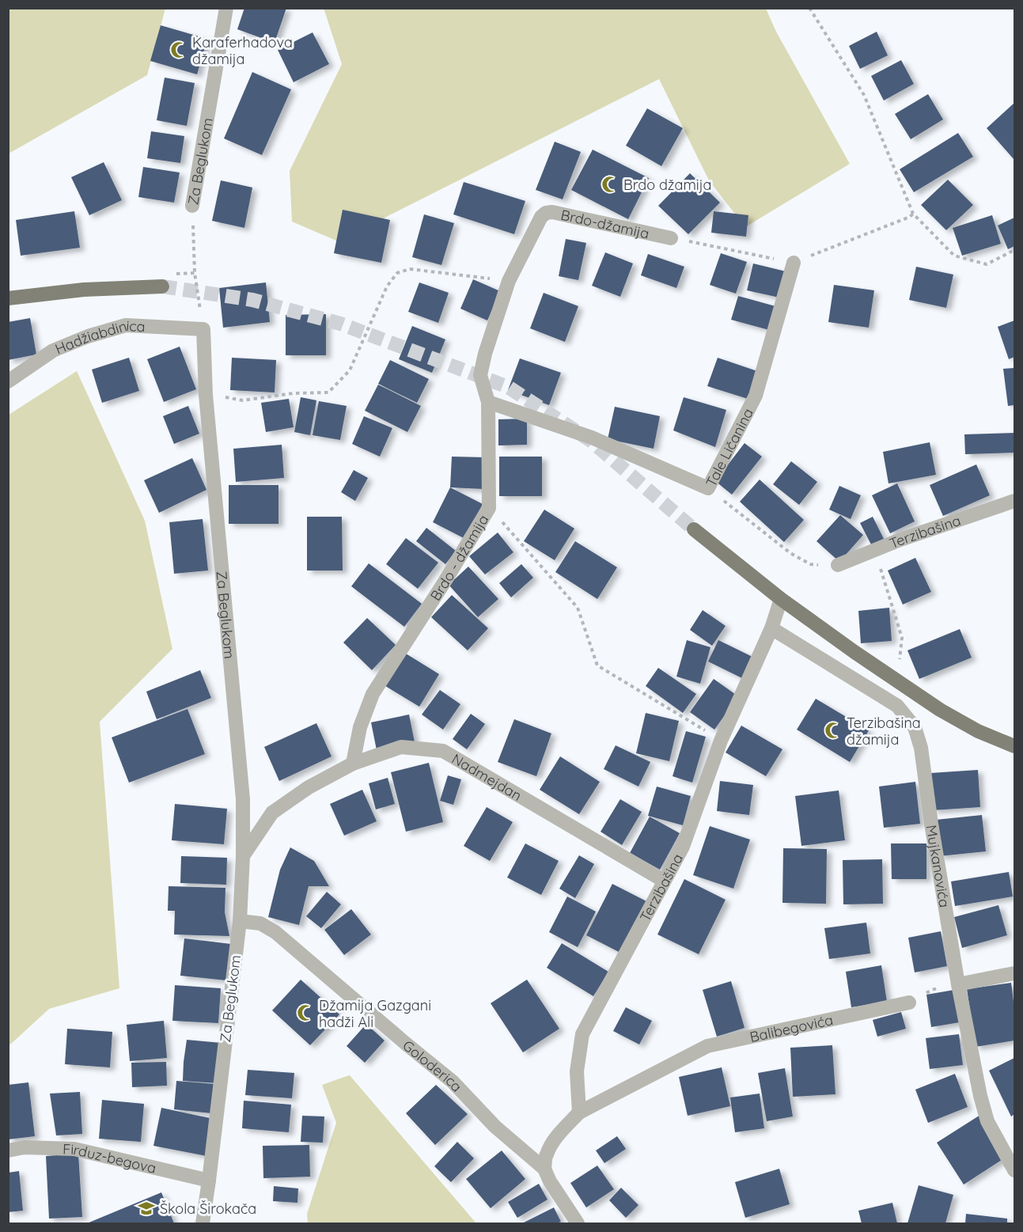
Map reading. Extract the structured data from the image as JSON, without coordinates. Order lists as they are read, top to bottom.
{
  "streets": {
    "street": [
      "Za Beglukom",
      "Brdo-džamija",
      "Hadžiabdinica",
      "Tale Ličanina",
      "Terzibašina",
      "Brdo - džamija",
      "Nadmejdan",
      "Mujkanovića",
      "Balibegovića",
      "Goloderica",
      "Firduz-begova"
    ]
  },
  "crossings": [
    ["Za Beglukom", "Hadžiabdinica"],
    ["Za Beglukom", "Nadmejdan"],
    ["Za Beglukom", "Goloderica"],
    ["Za Beglukom", "Firduz-begova"],
    ["Brdo-džamija", "Brdo - džamija"],
    ["Tale Ličanina", "Brdo - džamija"],
    ["Terzibašina", "Nadmejdan"],
    ["Terzibašina", "Mujkanovića"],
    ["Terzibašina", "Balibegovića"],
    ["Brdo - džamija", "Nadmejdan"]
  ],
  "places": {
    "mosque": [
      "Karaferhadova džamija",
      "Brdo džamija",
      "Terzibašina džamija",
      "Džamija Gazgani hadži Ali"
    ],
    "school or university": ["Škola Širokača"]
  }
}
